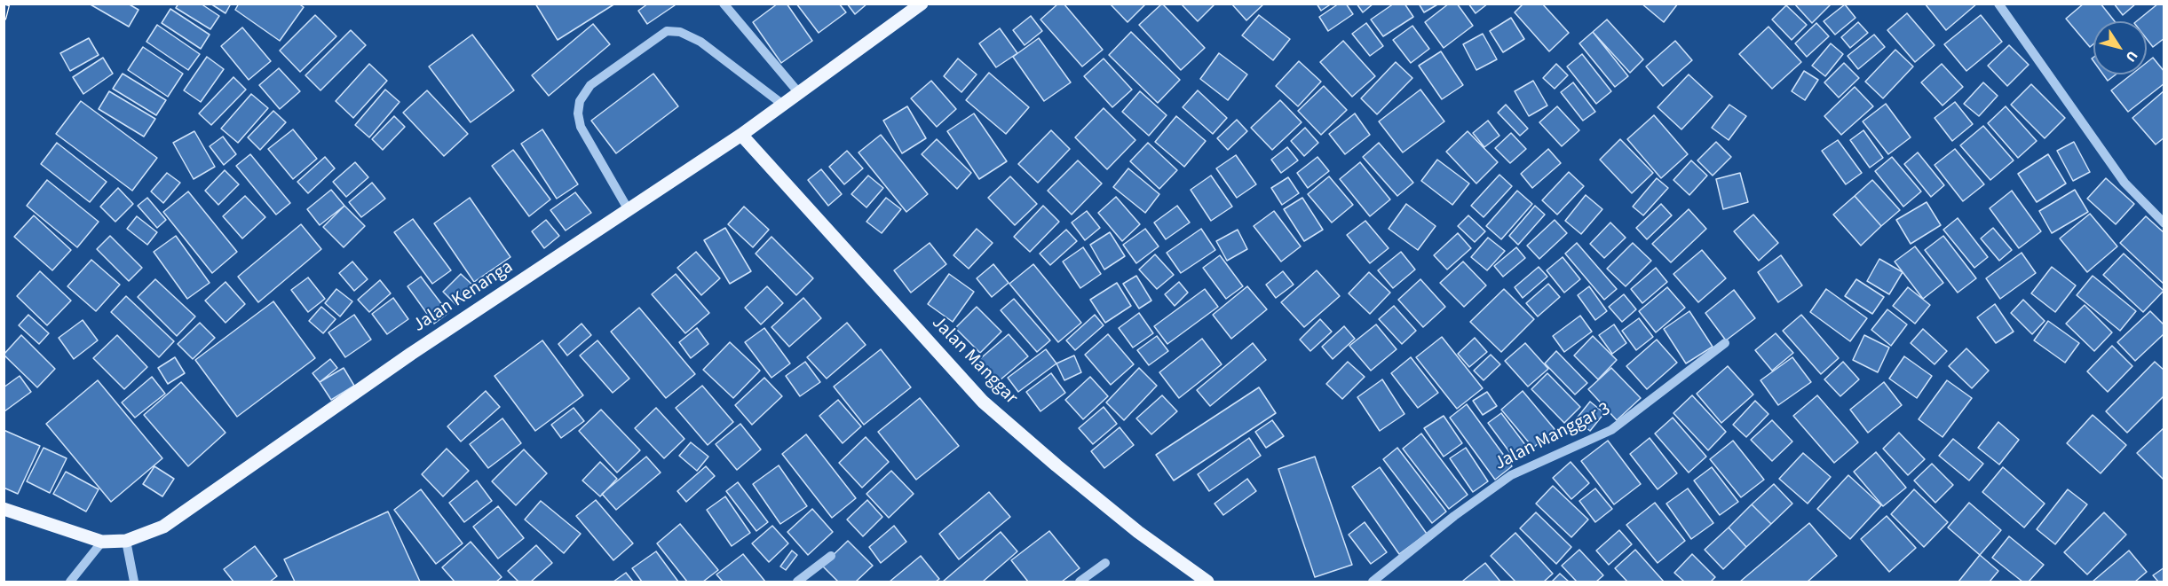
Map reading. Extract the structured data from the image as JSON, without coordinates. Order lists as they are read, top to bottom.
{
  "streets": {
    "main road": ["Jalan Kenanga", "Jalan Manggar"],
    "street": ["Jalan Manggar 3"]
  },
  "crossings": [
    ["Jalan Kenanga", "Jalan Manggar"]
  ],
  "north": "bottom right"
}
